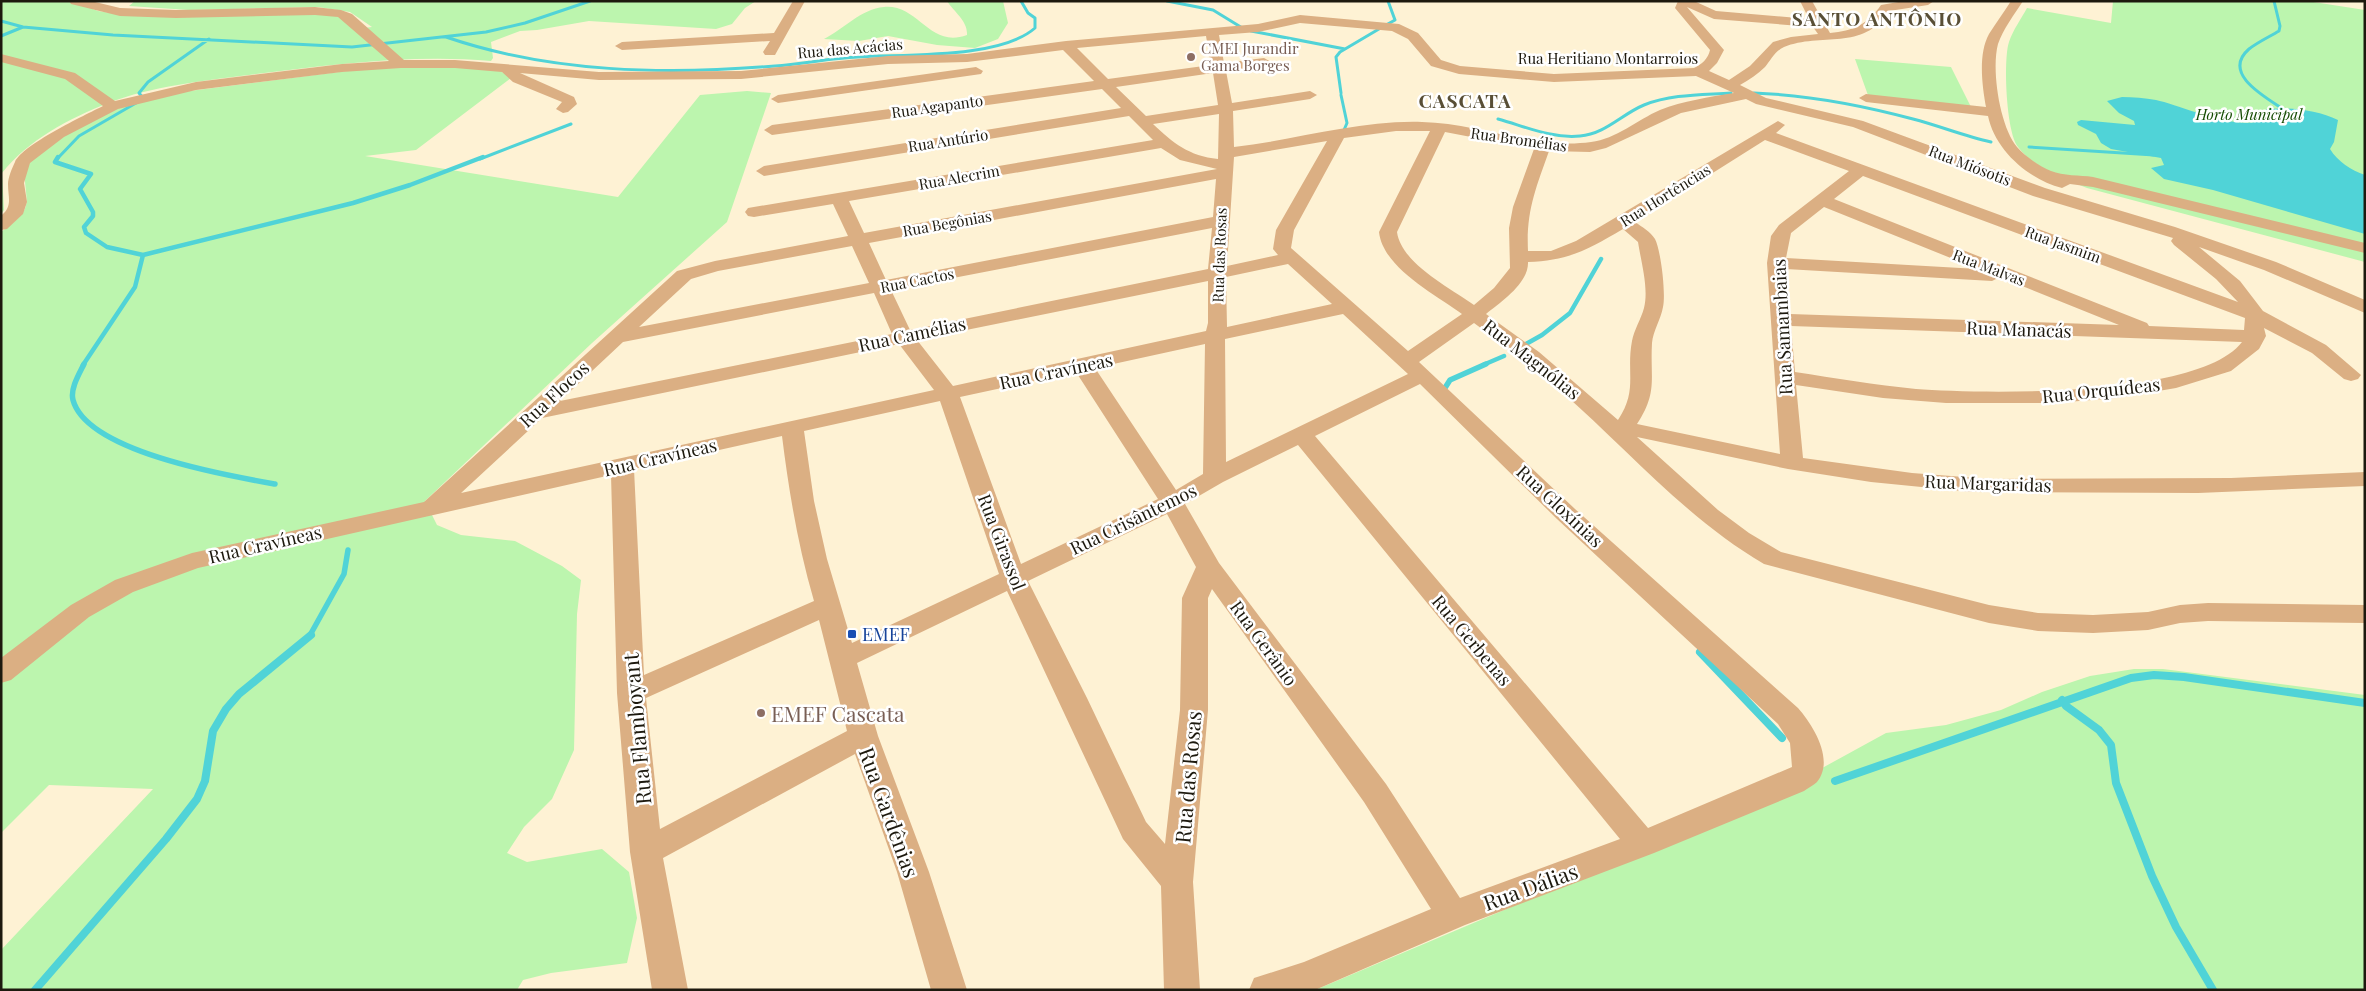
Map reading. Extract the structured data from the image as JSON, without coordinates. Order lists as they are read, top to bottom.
{
  "streets": {
    "street": [
      "Rua das Acácias",
      "Rua Heritiano Montarroios",
      "Rua Agapanto",
      "Rua Bromélias",
      "Rua Antúrio",
      "Rua Miósotis",
      "Rua Alecrim",
      "Rua Hortências",
      "Rua Begônias",
      "Rua Jasmim",
      "Rua das Rosas",
      "Rua Malvas",
      "Rua Cactos",
      "Rua Samambaias",
      "Rua Manacás",
      "Rua Camélias",
      "Rua Magnólias",
      "Rua Cravíneas",
      "Rua Orquídeas",
      "Rua Flocos",
      "Rua Margaridas",
      "Rua Gloxínias",
      "Rua Crisântemos",
      "Rua Girassol",
      "Rua Gerbenas",
      "Rua Gerânio",
      "Rua Flamboyant",
      "Rua Gardênias",
      "Rua Dálias"
    ]
  },
  "crossings": [
    ["Rua das Acácias", "Rua Heritiano Montarroios"],
    ["Rua das Acácias", "Rua das Rosas"],
    ["Rua Heritiano Montarroios", "Rua Bromélias"],
    ["Rua Agapanto", "Rua das Rosas"],
    ["Rua Bromélias", "Rua Alecrim"],
    ["Rua Bromélias", "Rua Begônias"],
    ["Rua Bromélias", "Rua das Rosas"],
    ["Rua Bromélias", "Rua Magnólias"],
    ["Rua Bromélias", "Rua Crisântemos"],
    ["Rua Antúrio", "Rua das Rosas"],
    ["Rua Miósotis", "Rua Hortências"],
    ["Rua Alecrim", "Rua Girassol"],
    ["Rua Hortências", "Rua Jasmim"],
    ["Rua Hortências", "Rua Crisântemos"],
    ["Rua Begônias", "Rua das Rosas"],
    ["Rua Begônias", "Rua Flocos"],
    ["Rua Begônias", "Rua Girassol"],
    ["Rua Jasmim", "Rua Samambaias"],
    ["Rua das Rosas", "Rua Cactos"],
    ["Rua das Rosas", "Rua Camélias"],
    ["Rua das Rosas", "Rua Cravíneas"],
    ["Rua das Rosas", "Rua Crisântemos"],
    ["Rua das Rosas", "Rua Girassol"],
    ["Rua das Rosas", "Rua Gerânio"],
    ["Rua Malvas", "Rua Samambaias"],
    ["Rua Malvas", "Rua Manacás"],
    ["Rua Cactos", "Rua Flocos"],
    ["Rua Cactos", "Rua Girassol"],
    ["Rua Samambaias", "Rua Manacás"],
    ["Rua Samambaias", "Rua Orquídeas"],
    ["Rua Samambaias", "Rua Margaridas"],
    ["Rua Manacás", "Rua Orquídeas"],
    ["Rua Camélias", "Rua Flocos"],
    ["Rua Camélias", "Rua Gloxínias"],
    ["Rua Camélias", "Rua Girassol"],
    ["Rua Magnólias", "Rua Margaridas"],
    ["Rua Magnólias", "Rua Crisântemos"],
    ["Rua Cravíneas", "Rua Flocos"],
    ["Rua Cravíneas", "Rua Gloxínias"],
    ["Rua Cravíneas", "Rua Girassol"],
    ["Rua Cravíneas", "Rua Gerânio"],
    ["Rua Cravíneas", "Rua Flamboyant"],
    ["Rua Cravíneas", "Rua Gardênias"],
    ["Rua Gloxínias", "Rua Crisântemos"],
    ["Rua Gloxínias", "Rua Dálias"],
    ["Rua Crisântemos", "Rua Girassol"],
    ["Rua Crisântemos", "Rua Gerbenas"],
    ["Rua Crisântemos", "Rua Gerânio"],
    ["Rua Crisântemos", "Rua Gardênias"],
    ["Rua Gerbenas", "Rua Dálias"],
    ["Rua Gerânio", "Rua Dálias"]
  ],
  "districts": ["SANTO ANTÔNIO", "CASCATA"],
  "parks": ["Horto Municipal"],
  "places": {
    "other": ["CMEI Jurandir Gama Borges", "EMEF Cascata"],
    "transit": ["EMEF"]
  }
}
